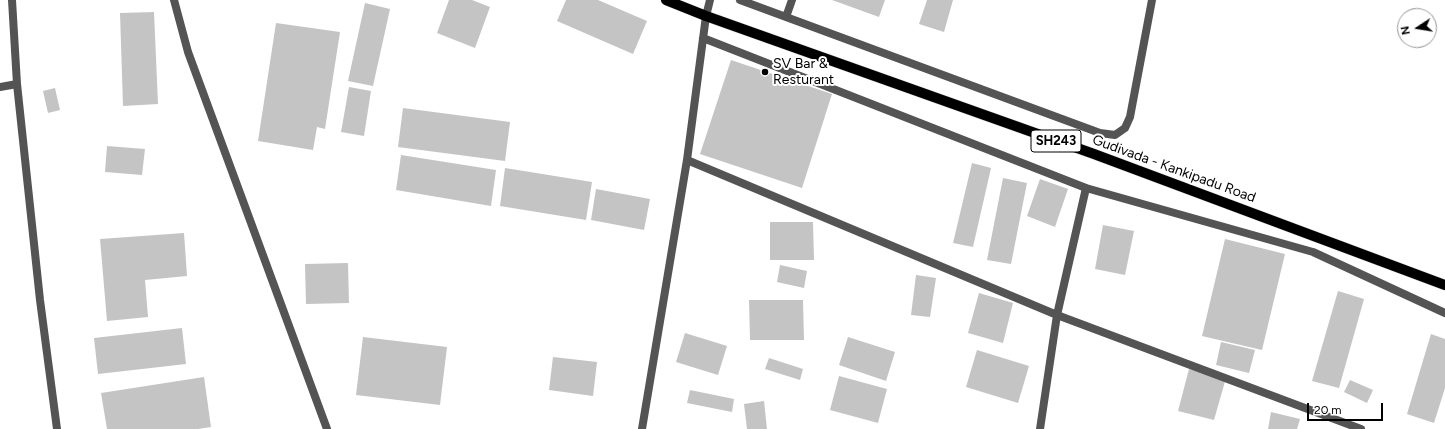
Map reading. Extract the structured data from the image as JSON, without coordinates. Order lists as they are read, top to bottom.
{
  "streets": {
    "main road": ["SH243", "Gudivada - Kankipadu Road"]
  },
  "places": ["SV Bar & Resturant"],
  "scale_bar": "20 m",
  "north": "left"
}
